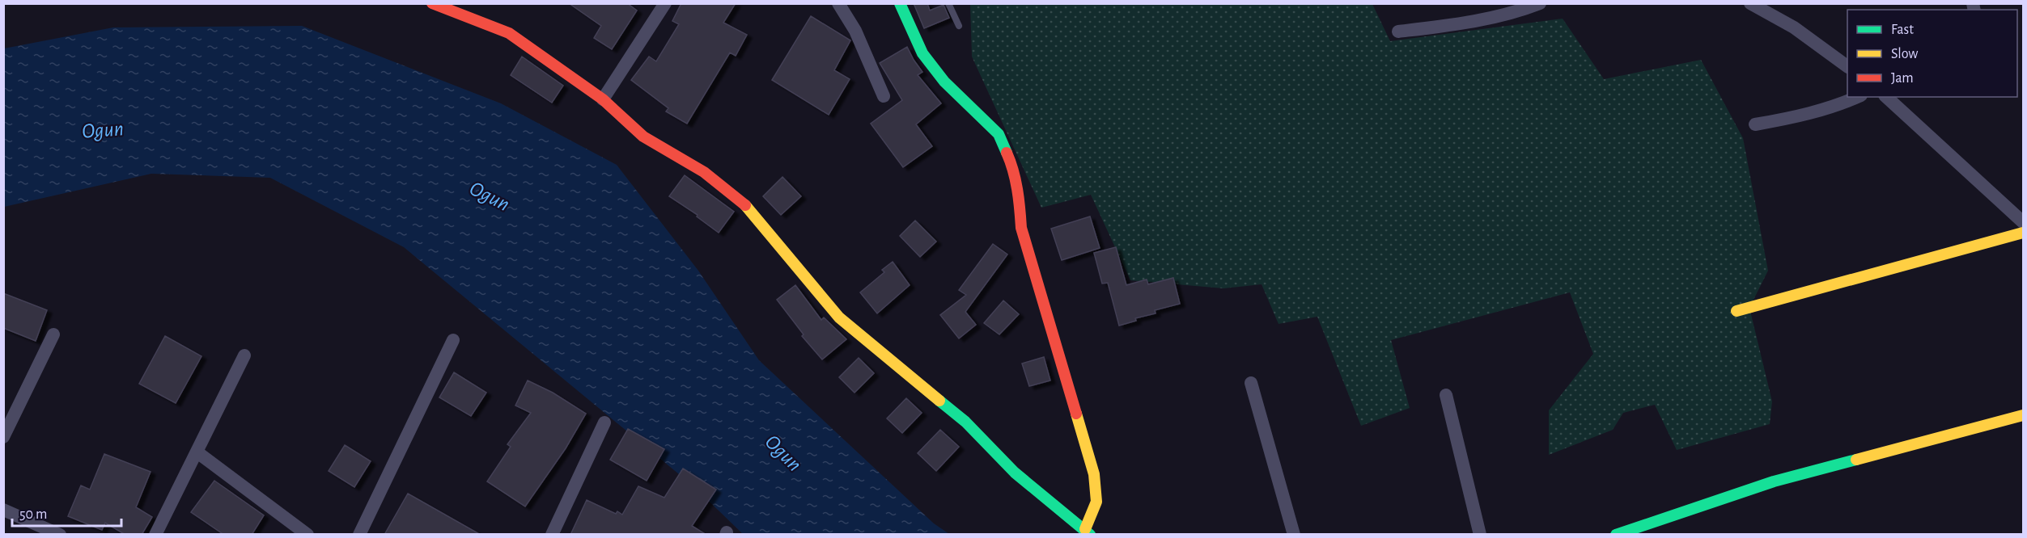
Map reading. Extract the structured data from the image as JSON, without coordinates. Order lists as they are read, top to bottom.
{
  "water": ["Ogun"],
  "legend": ["Fast", "Slow", "Jam"],
  "scale_bar": "50 m"
}
